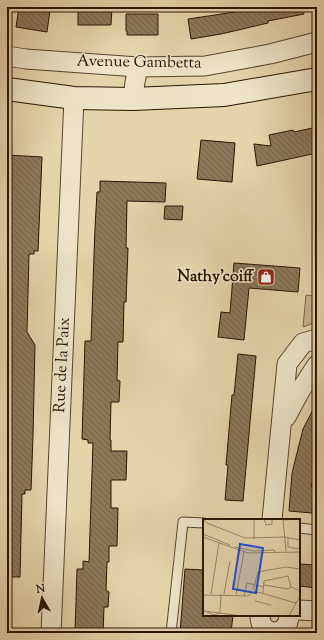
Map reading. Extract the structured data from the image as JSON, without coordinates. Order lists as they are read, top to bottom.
{
  "streets": {
    "main road": ["Avenue Gambetta"],
    "street": ["Rue de la Paix"]
  },
  "crossings": [
    ["Avenue Gambetta", "Rue de la Paix"]
  ],
  "places": {
    "shop": ["Nathy'coiff"]
  },
  "north": "top"
}
